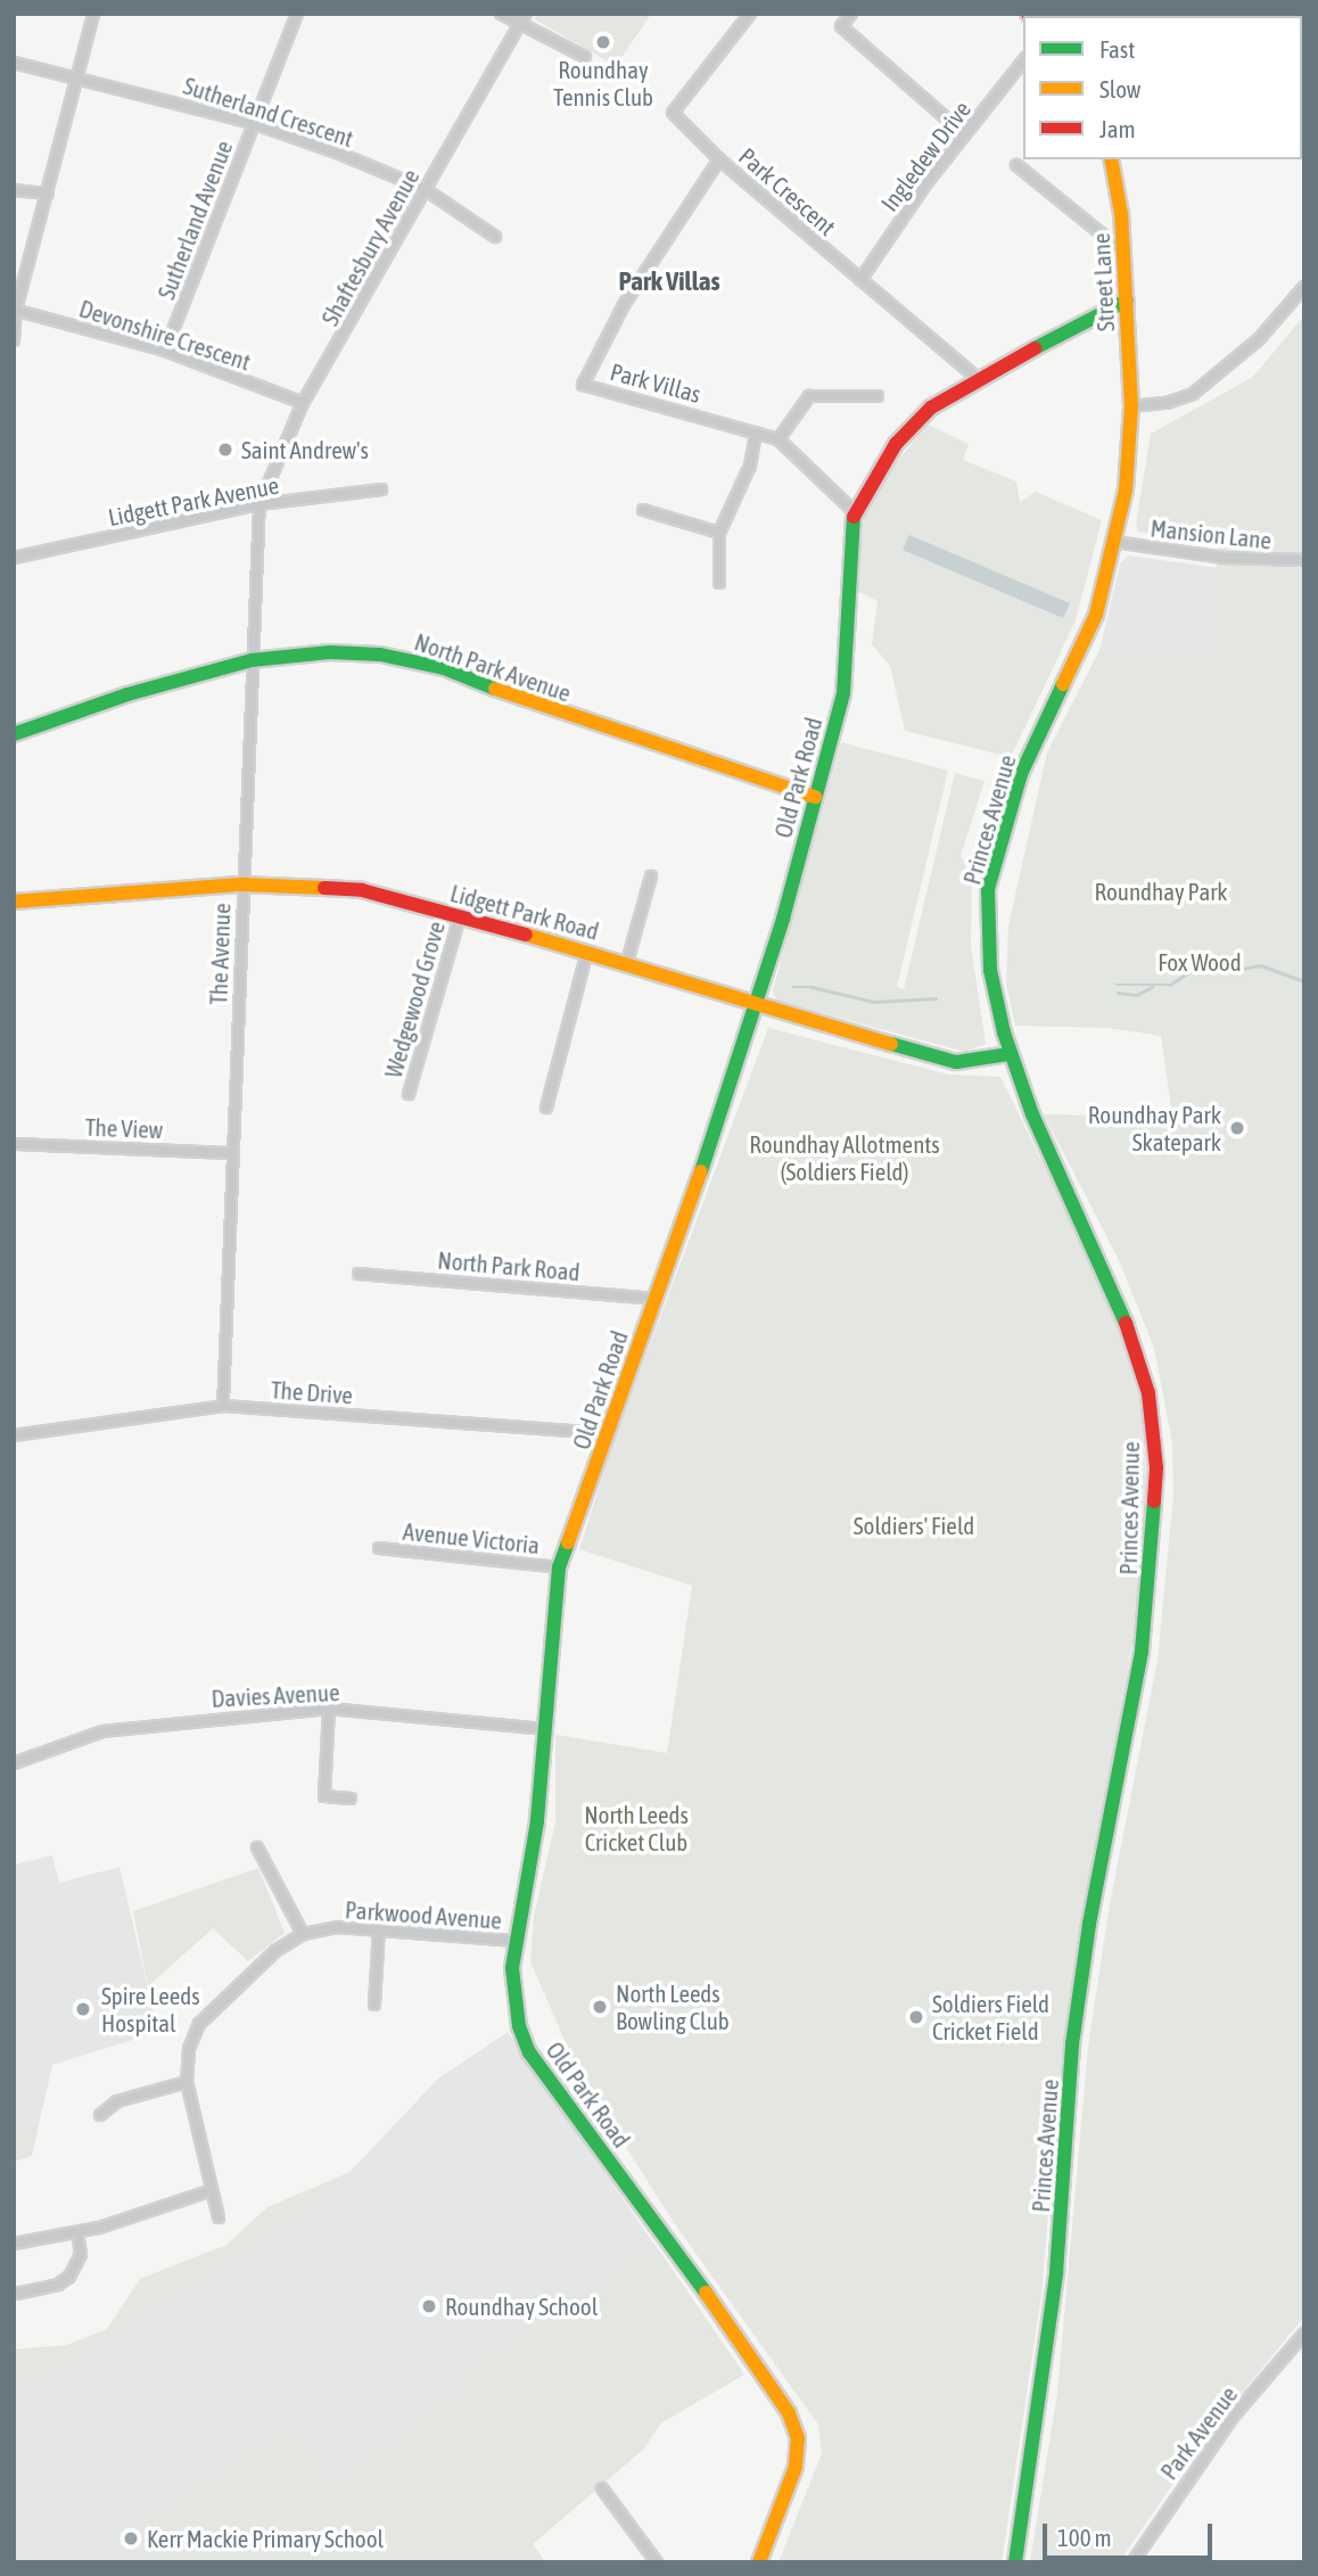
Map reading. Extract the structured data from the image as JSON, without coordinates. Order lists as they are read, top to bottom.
{
  "streets": {
    "street": [
      "Sutherland Crescent",
      "Ingledew Drive",
      "Park Crescent",
      "Sutherland Avenue",
      "Shaftesbury Avenue",
      "Street Lane",
      "Devonshire Crescent",
      "Park Villas",
      "Lidgett Park Avenue",
      "Mansion Lane",
      "North Park Avenue",
      "Old Park Road",
      "Princes Avenue",
      "Lidgett Park Road",
      "The Avenue",
      "Wedgewood Grove",
      "The View",
      "North Park Road",
      "The Drive",
      "Avenue Victoria",
      "Davies Avenue",
      "Parkwood Avenue",
      "Park Avenue"
    ]
  },
  "crossings": [
    ["Sutherland Crescent", "Sutherland Avenue"],
    ["Sutherland Crescent", "Shaftesbury Avenue"],
    ["Ingledew Drive", "Park Crescent"],
    ["Park Crescent", "Park Villas"],
    ["Park Crescent", "Old Park Road"],
    ["Sutherland Avenue", "Devonshire Crescent"],
    ["Shaftesbury Avenue", "Devonshire Crescent"],
    ["Shaftesbury Avenue", "Lidgett Park Avenue"],
    ["Shaftesbury Avenue", "The Avenue"],
    ["Street Lane", "Old Park Road"],
    ["Street Lane", "Princes Avenue"],
    ["Park Villas", "Old Park Road"],
    ["Lidgett Park Avenue", "The Avenue"],
    ["Mansion Lane", "Princes Avenue"],
    ["North Park Avenue", "Old Park Road"],
    ["North Park Avenue", "The Avenue"],
    ["Old Park Road", "Lidgett Park Road"],
    ["Old Park Road", "North Park Road"],
    ["Old Park Road", "The Drive"],
    ["Old Park Road", "Avenue Victoria"],
    ["Old Park Road", "Davies Avenue"],
    ["Old Park Road", "Parkwood Avenue"],
    ["Princes Avenue", "Lidgett Park Road"],
    ["Lidgett Park Road", "The Avenue"],
    ["Lidgett Park Road", "Wedgewood Grove"],
    ["The Avenue", "The View"],
    ["The Avenue", "The Drive"]
  ],
  "districts": ["Park Villas"],
  "parks": [
    "Roundhay Park",
    "Fox Wood",
    "Roundhay Allotments (Soldiers Field)",
    "Soldiers' Field",
    "North Leeds Cricket Club"
  ],
  "places": [
    "Roundhay Tennis Club",
    "Saint Andrew's",
    "Roundhay Park Skatepark",
    "North Leeds Bowling Club",
    "Spire Leeds Hospital",
    "Soldiers Field Cricket Field",
    "Roundhay School",
    "Kerr Mackie Primary School"
  ],
  "legend": ["Fast", "Slow", "Jam"],
  "scale_bar": "100 m"
}
